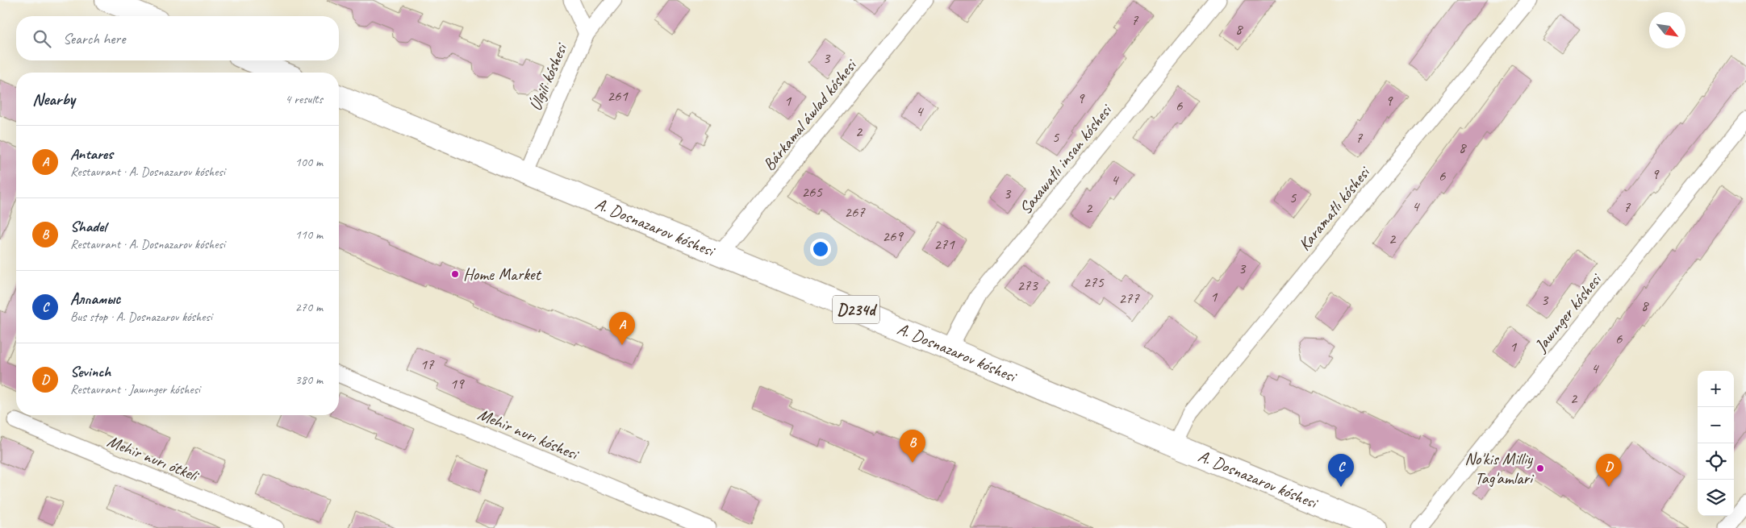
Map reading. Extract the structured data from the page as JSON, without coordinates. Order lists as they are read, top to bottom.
{
  "streets": {
    "main road": ["A. Dosnazarov kóshesi", "D234d"],
    "street": [
      "Úlgili kóshesi",
      "Bárkamal áwlad kóshesi",
      "Saxawatlı insan kóshesi",
      "Karamatlı kóshesi",
      "Jawınger kóshesi",
      "Mehir nurı kóshesi",
      "Mehir nurı ótkeli"
    ]
  },
  "crossings": [
    ["Úlgili kóshesi", "A. Dosnazarov kóshesi"],
    ["Bárkamal áwlad kóshesi", "A. Dosnazarov kóshesi"],
    ["Saxawatlı insan kóshesi", "A. Dosnazarov kóshesi"],
    ["Karamatlı kóshesi", "A. Dosnazarov kóshesi"]
  ],
  "places": ["Home Market", "No'kis Milliy Tag'amlari"],
  "house_numbers": [
    "7",
    "8",
    "3",
    "261",
    "9",
    "1",
    "9",
    "6",
    "4",
    "2",
    "5",
    "7",
    "8",
    "9",
    "6",
    "4",
    "265",
    "3",
    "5",
    "4",
    "7",
    "2",
    "267",
    "269",
    "2",
    "271",
    "3",
    "275",
    "273",
    "1",
    "277",
    "3",
    "8",
    "6",
    "1",
    "17",
    "4",
    "19",
    "2"
  ],
  "north": "bottom right",
  "page": {
    "search": "Search here",
    "heading": ["Nearby", "4 results"],
    "list": [
      {
        "mark": "A",
        "name": "Antares",
        "note": "Restaurant · A. Dosnazarov kóshesi",
        "value": "100 m"
      },
      {
        "mark": "B",
        "name": "Shadel",
        "note": "Restaurant · A. Dosnazarov kóshesi",
        "value": "110 m"
      },
      {
        "mark": "C",
        "name": "Алпамыс",
        "note": "Bus stop · A. Dosnazarov kóshesi",
        "value": "270 m"
      },
      {
        "mark": "D",
        "name": "Sevinch",
        "note": "Restaurant · Jawınger kóshesi",
        "value": "380 m"
      }
    ],
    "pins": [
      "A",
      "B",
      "C",
      "D"
    ],
    "map_buttons": ["+", "−"]
  }
}
